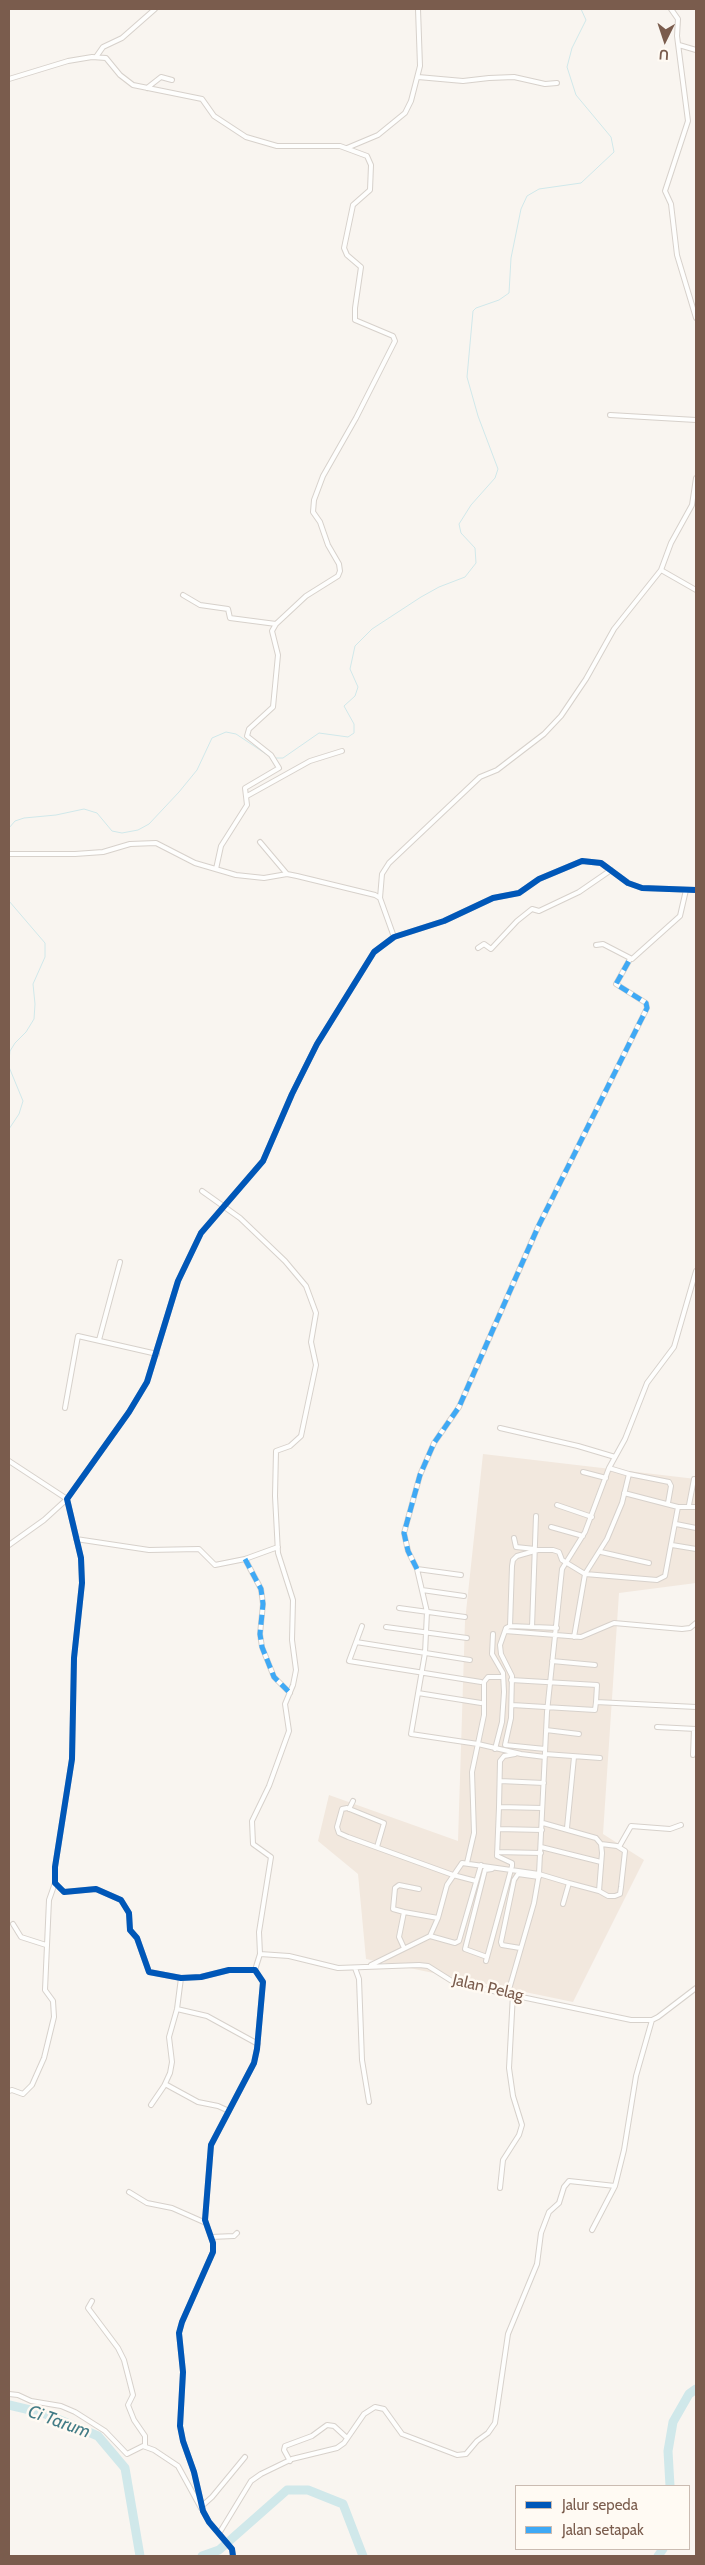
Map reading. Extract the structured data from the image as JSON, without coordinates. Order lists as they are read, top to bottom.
{
  "streets": {
    "street": ["Jalan Pelag"]
  },
  "water": ["Ci Tarum"],
  "legend": ["Jalur sepeda", "Jalan setapak"],
  "north": "bottom"
}
